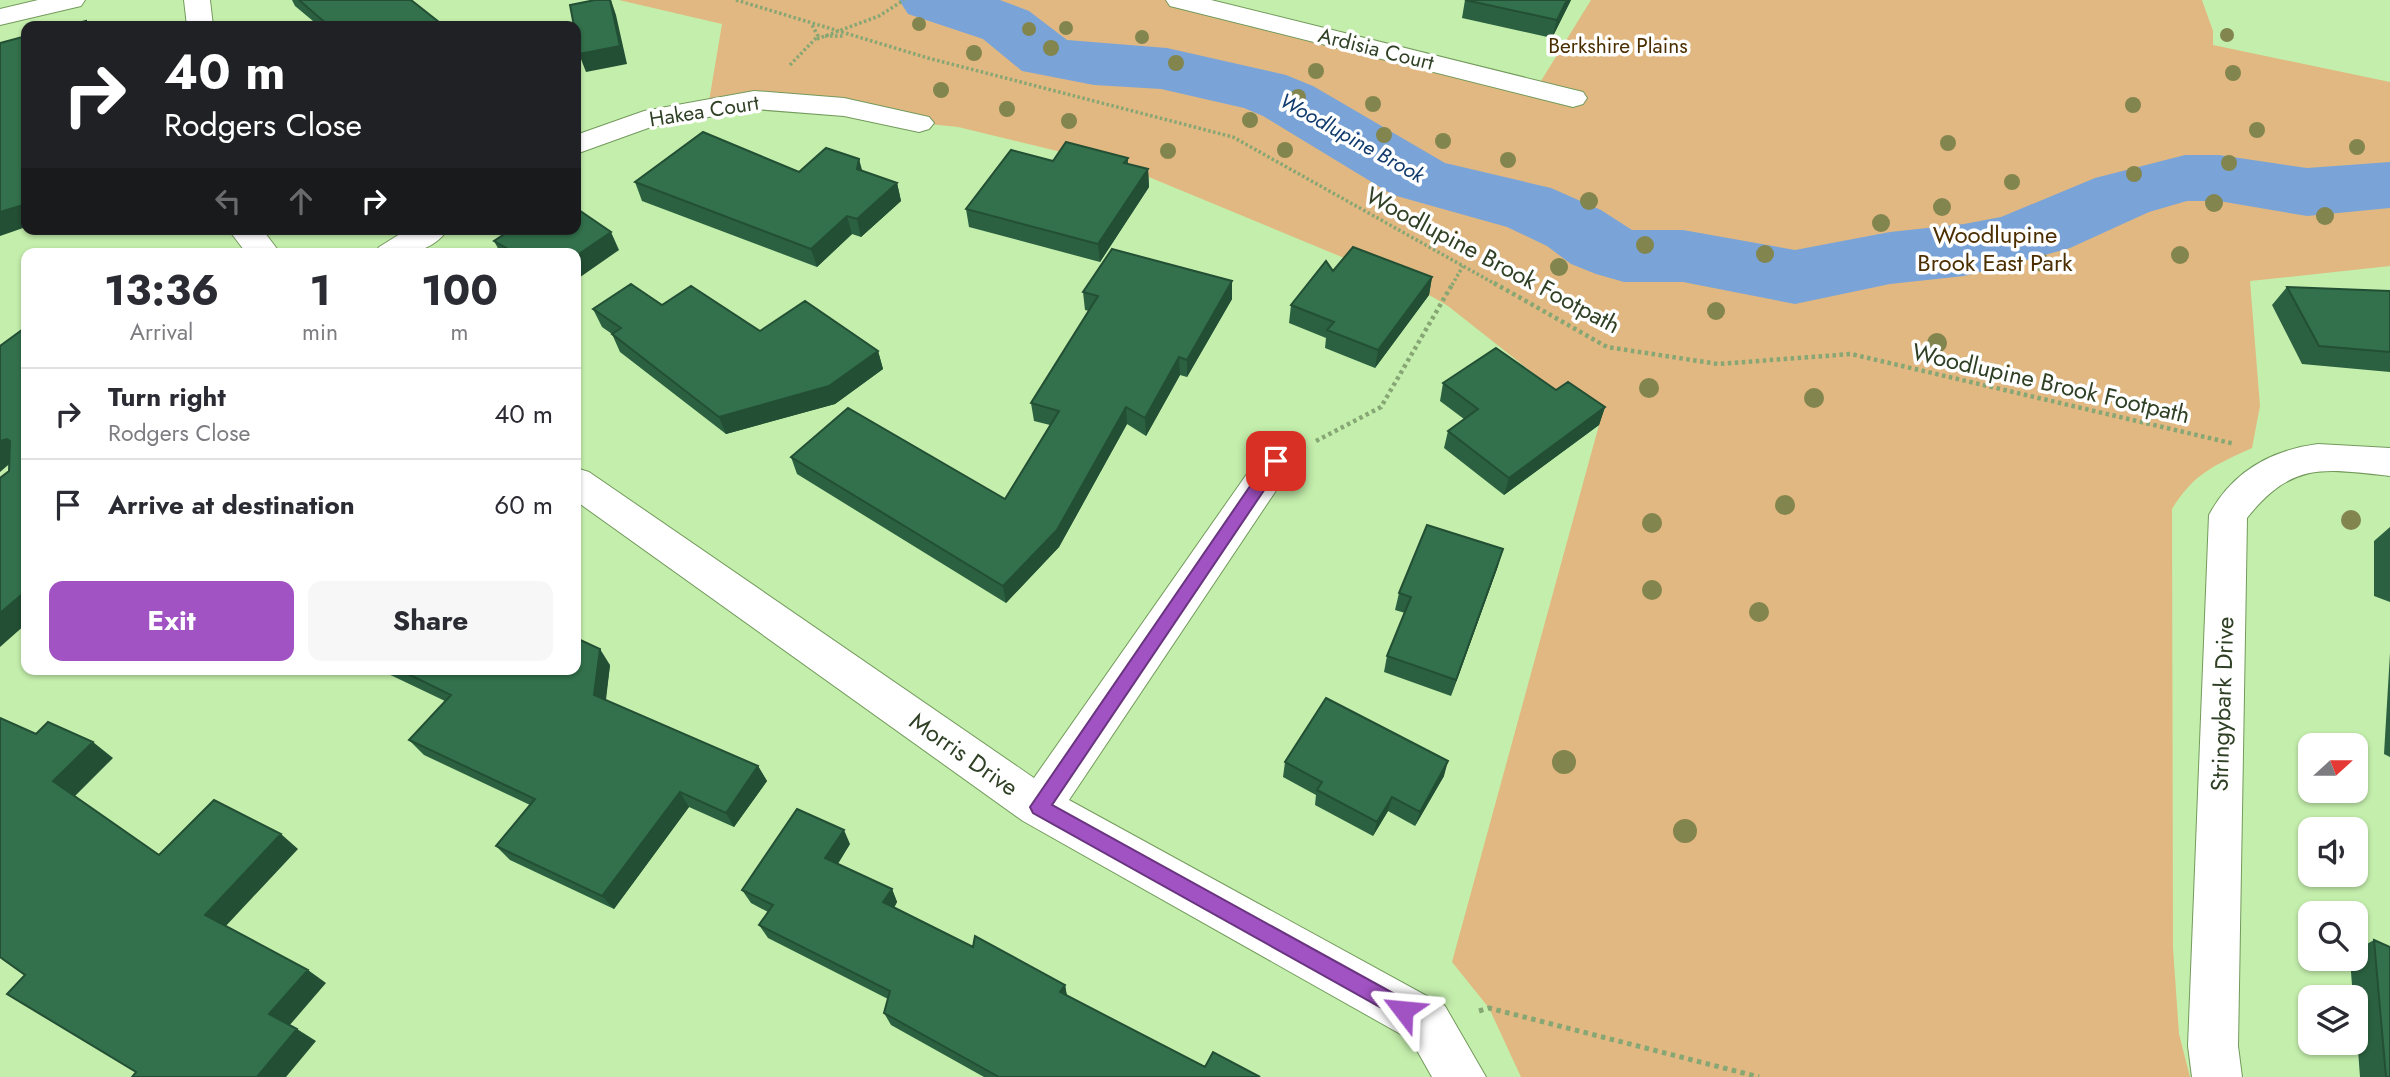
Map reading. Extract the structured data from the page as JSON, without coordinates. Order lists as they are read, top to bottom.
{
  "streets": {
    "street": [
      "Ardisia Court",
      "Hakea Court",
      "Stringybark Drive",
      "Morris Drive"
    ],
    "path": ["Woodlupine Brook Footpath"]
  },
  "crossings": [
    ["Woodlupine Brook Footpath", "Stringybark Drive"]
  ],
  "water": ["Woodlupine Brook"],
  "parks": ["Berkshire Plains", "Woodlupine Brook East Park"],
  "north": "right",
  "page": {
    "turn": ["40 m", "Rodgers Close"],
    "eta": [
      "13:36",
      "Arrival",
      "1",
      "min",
      "100",
      "m"
    ],
    "list": [
      {
        "name": "Turn right",
        "note": "Rodgers Close",
        "value": "40 m"
      },
      {
        "name": "Arrive at destination",
        "value": "60 m"
      }
    ],
    "buttons": ["Exit", "Share"]
  }
}
